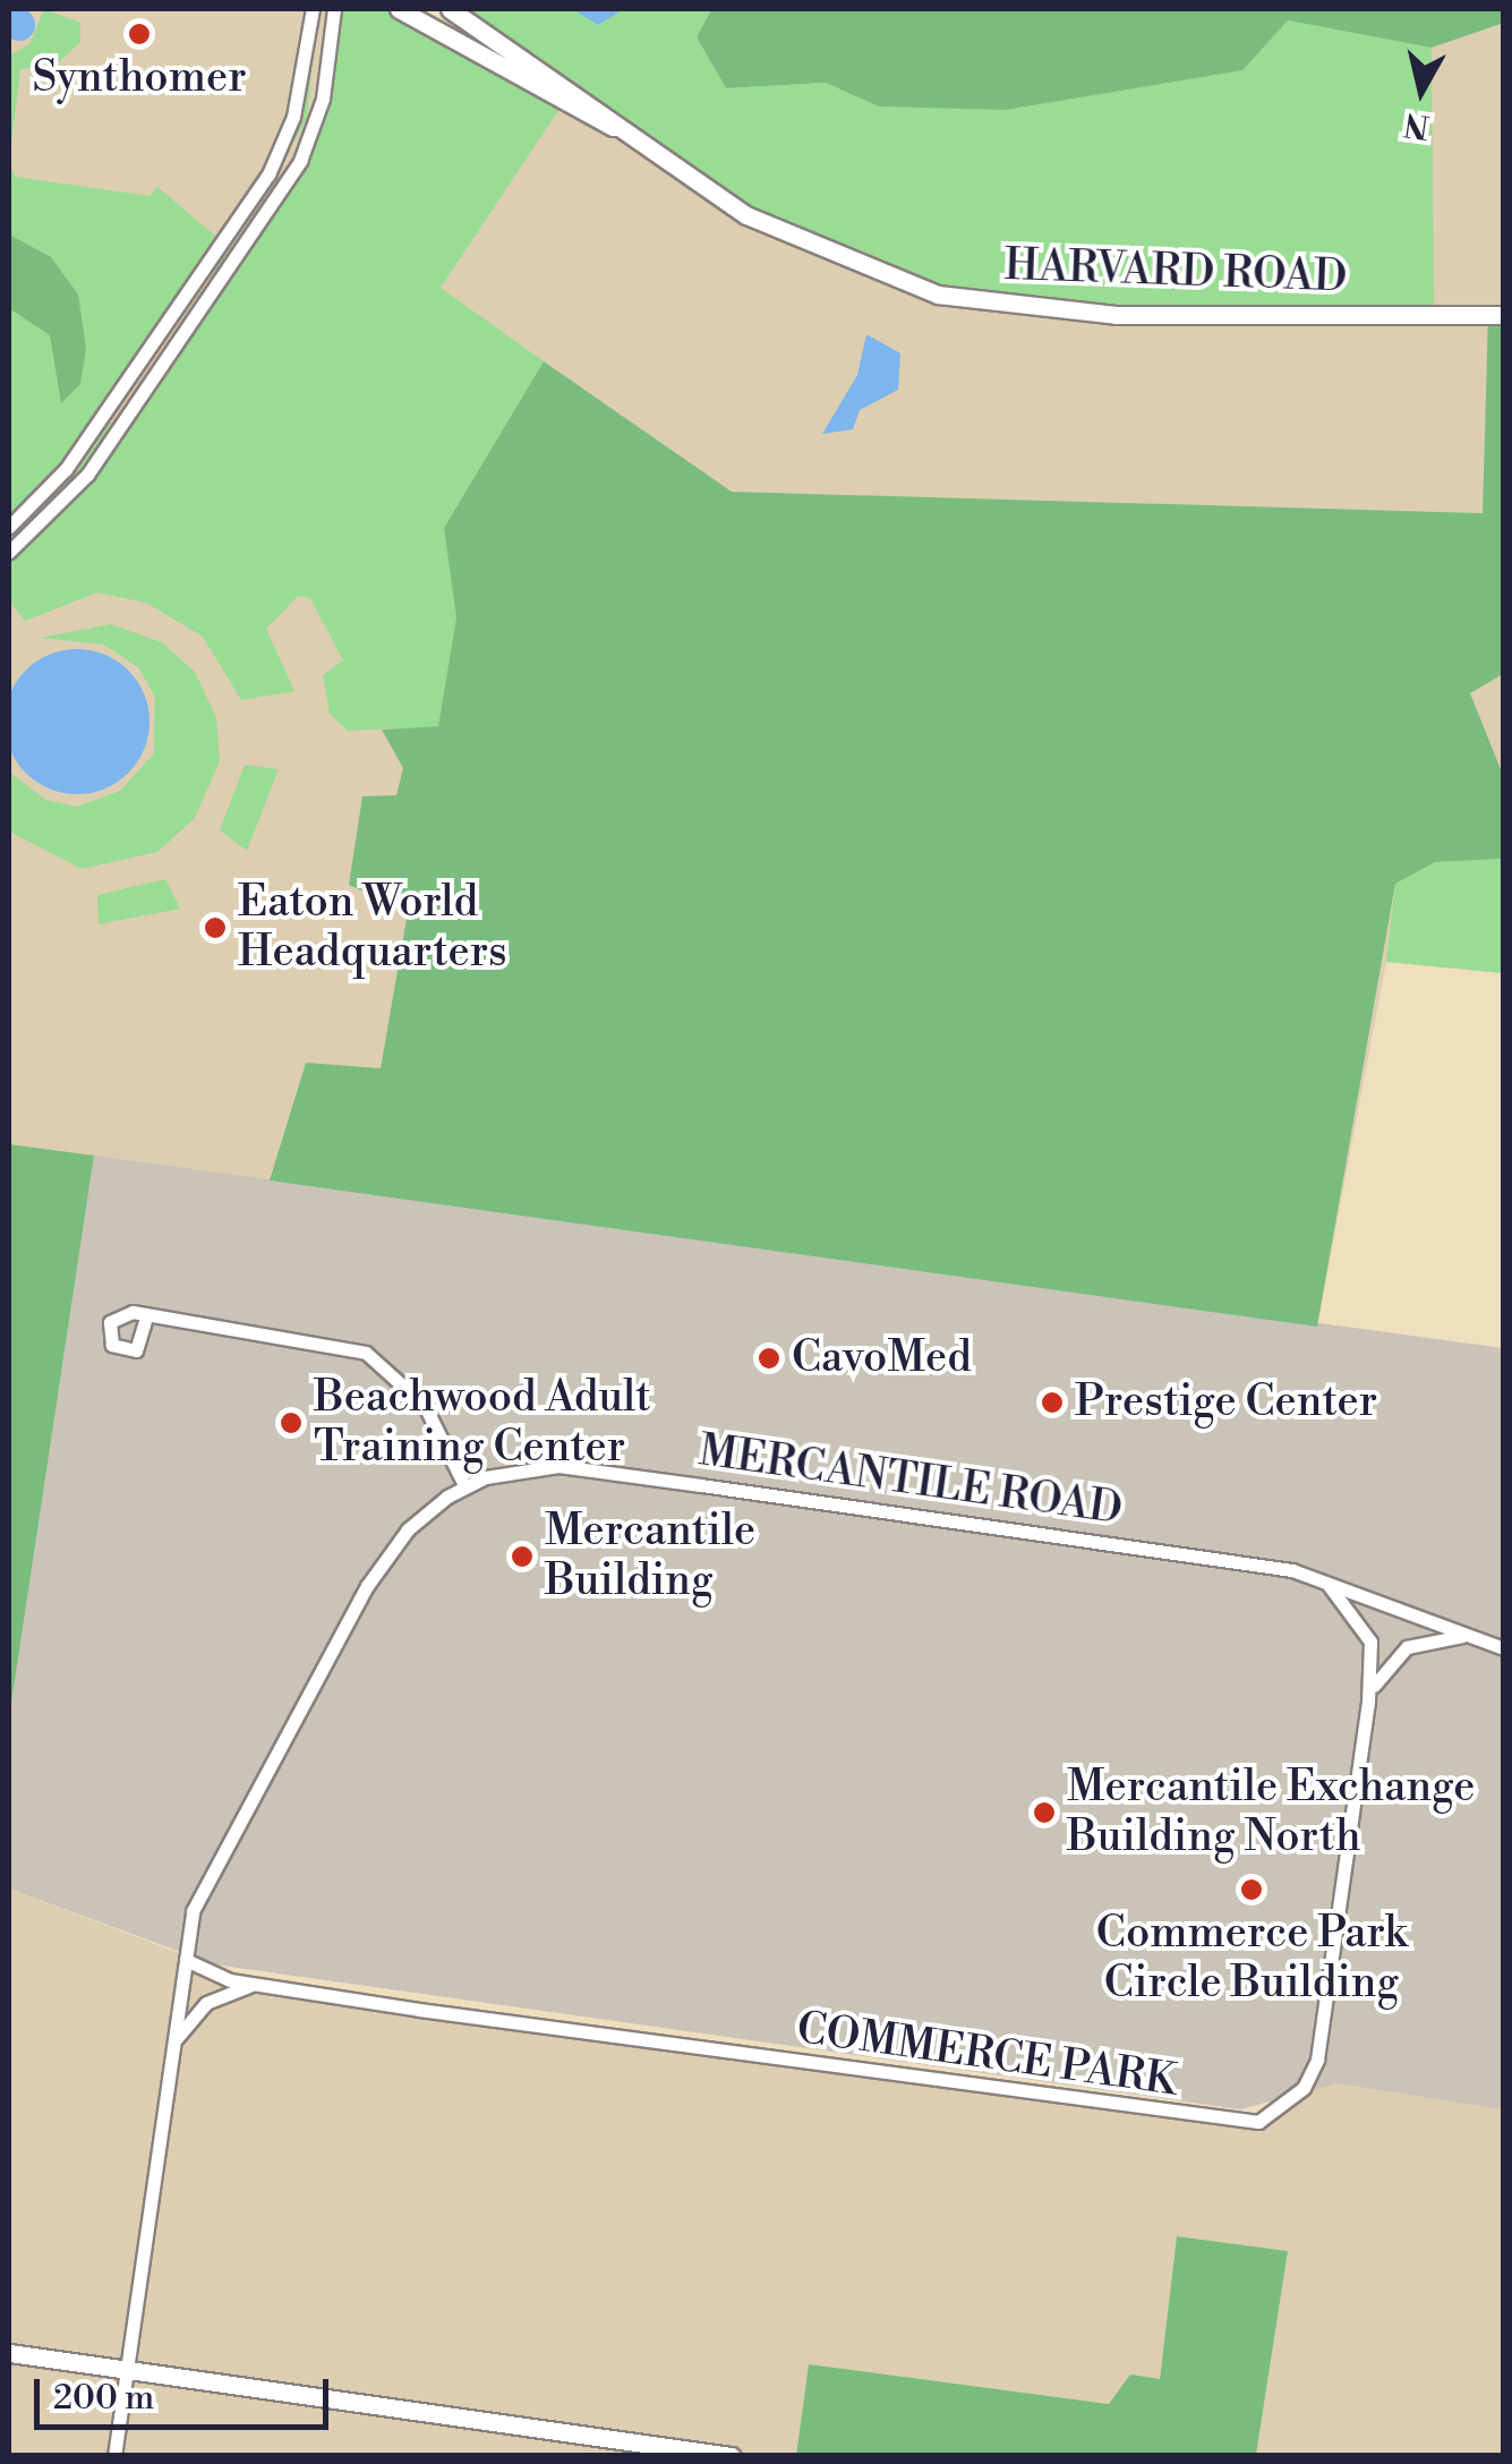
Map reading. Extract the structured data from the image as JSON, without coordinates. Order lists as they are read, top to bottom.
{
  "streets": {
    "main road": ["HARVARD ROAD"],
    "street": ["MERCANTILE ROAD", "COMMERCE PARK"]
  },
  "crossings": [
    ["MERCANTILE ROAD", "COMMERCE PARK"]
  ],
  "places": [
    "Synthomer",
    "Eaton World Headquarters",
    "CavoMed",
    "Prestige Center",
    "Beachwood Adult Training Center",
    "Mercantile Building",
    "Mercantile Exchange Building North",
    "Commerce Park Circle Building"
  ],
  "scale_bar": "200 m",
  "north": "bottom"
}
